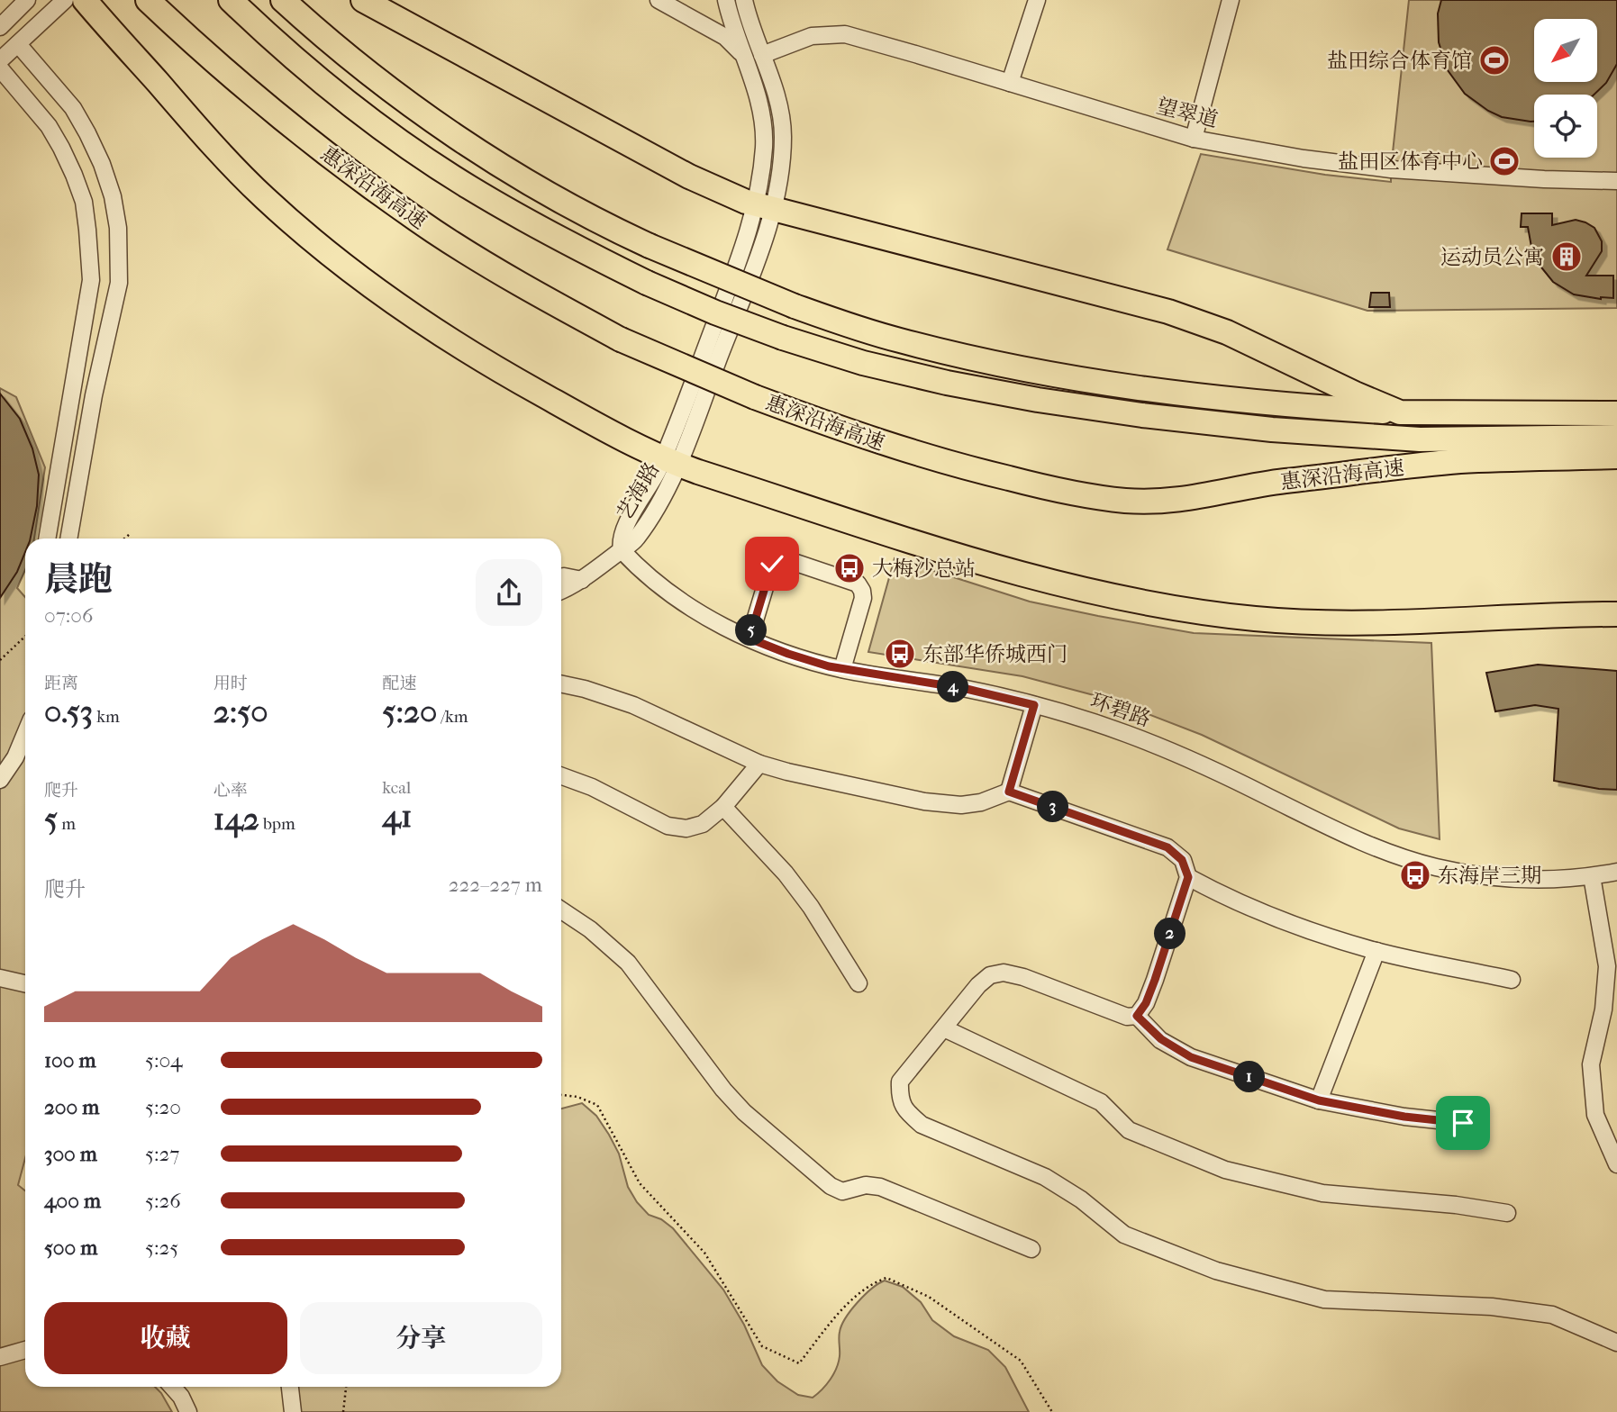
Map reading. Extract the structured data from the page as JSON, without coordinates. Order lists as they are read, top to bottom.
{
  "streets": {
    "highway": ["惠深沿海高速"],
    "street": ["望翠道", "艺海路", "环碧路"]
  },
  "crossings": [
    ["望翠道", "艺海路"],
    ["艺海路", "环碧路"]
  ],
  "places": {
    "sports": ["盐田综合体育馆", "盐田区体育中心"],
    "building": ["运动员公寓"],
    "bus stop": ["大梅沙总站", "东部华侨城西门", "东海岸三期"]
  },
  "north": "bottom left",
  "page": {
    "heading": ["晨跑", "07:06"],
    "pins": [
      "5",
      "4",
      "3",
      "2",
      "1"
    ],
    "stats": [
      ["距离", "0.53 km"],
      ["用时", "2:50"],
      ["配速", "5:20 /km"],
      ["爬升", "5 m"],
      ["心率", "142 bpm"],
      ["kcal", "41"]
    ],
    "chart": ["爬升", "222–227 m"],
    "list": [
      {
        "name": "100 m",
        "note": "5:04"
      },
      {
        "name": "200 m",
        "note": "5:20"
      },
      {
        "name": "300 m",
        "note": "5:27"
      },
      {
        "name": "400 m",
        "note": "5:26"
      },
      {
        "name": "500 m",
        "note": "5:25"
      }
    ],
    "buttons": ["收藏", "分享"]
  }
}
